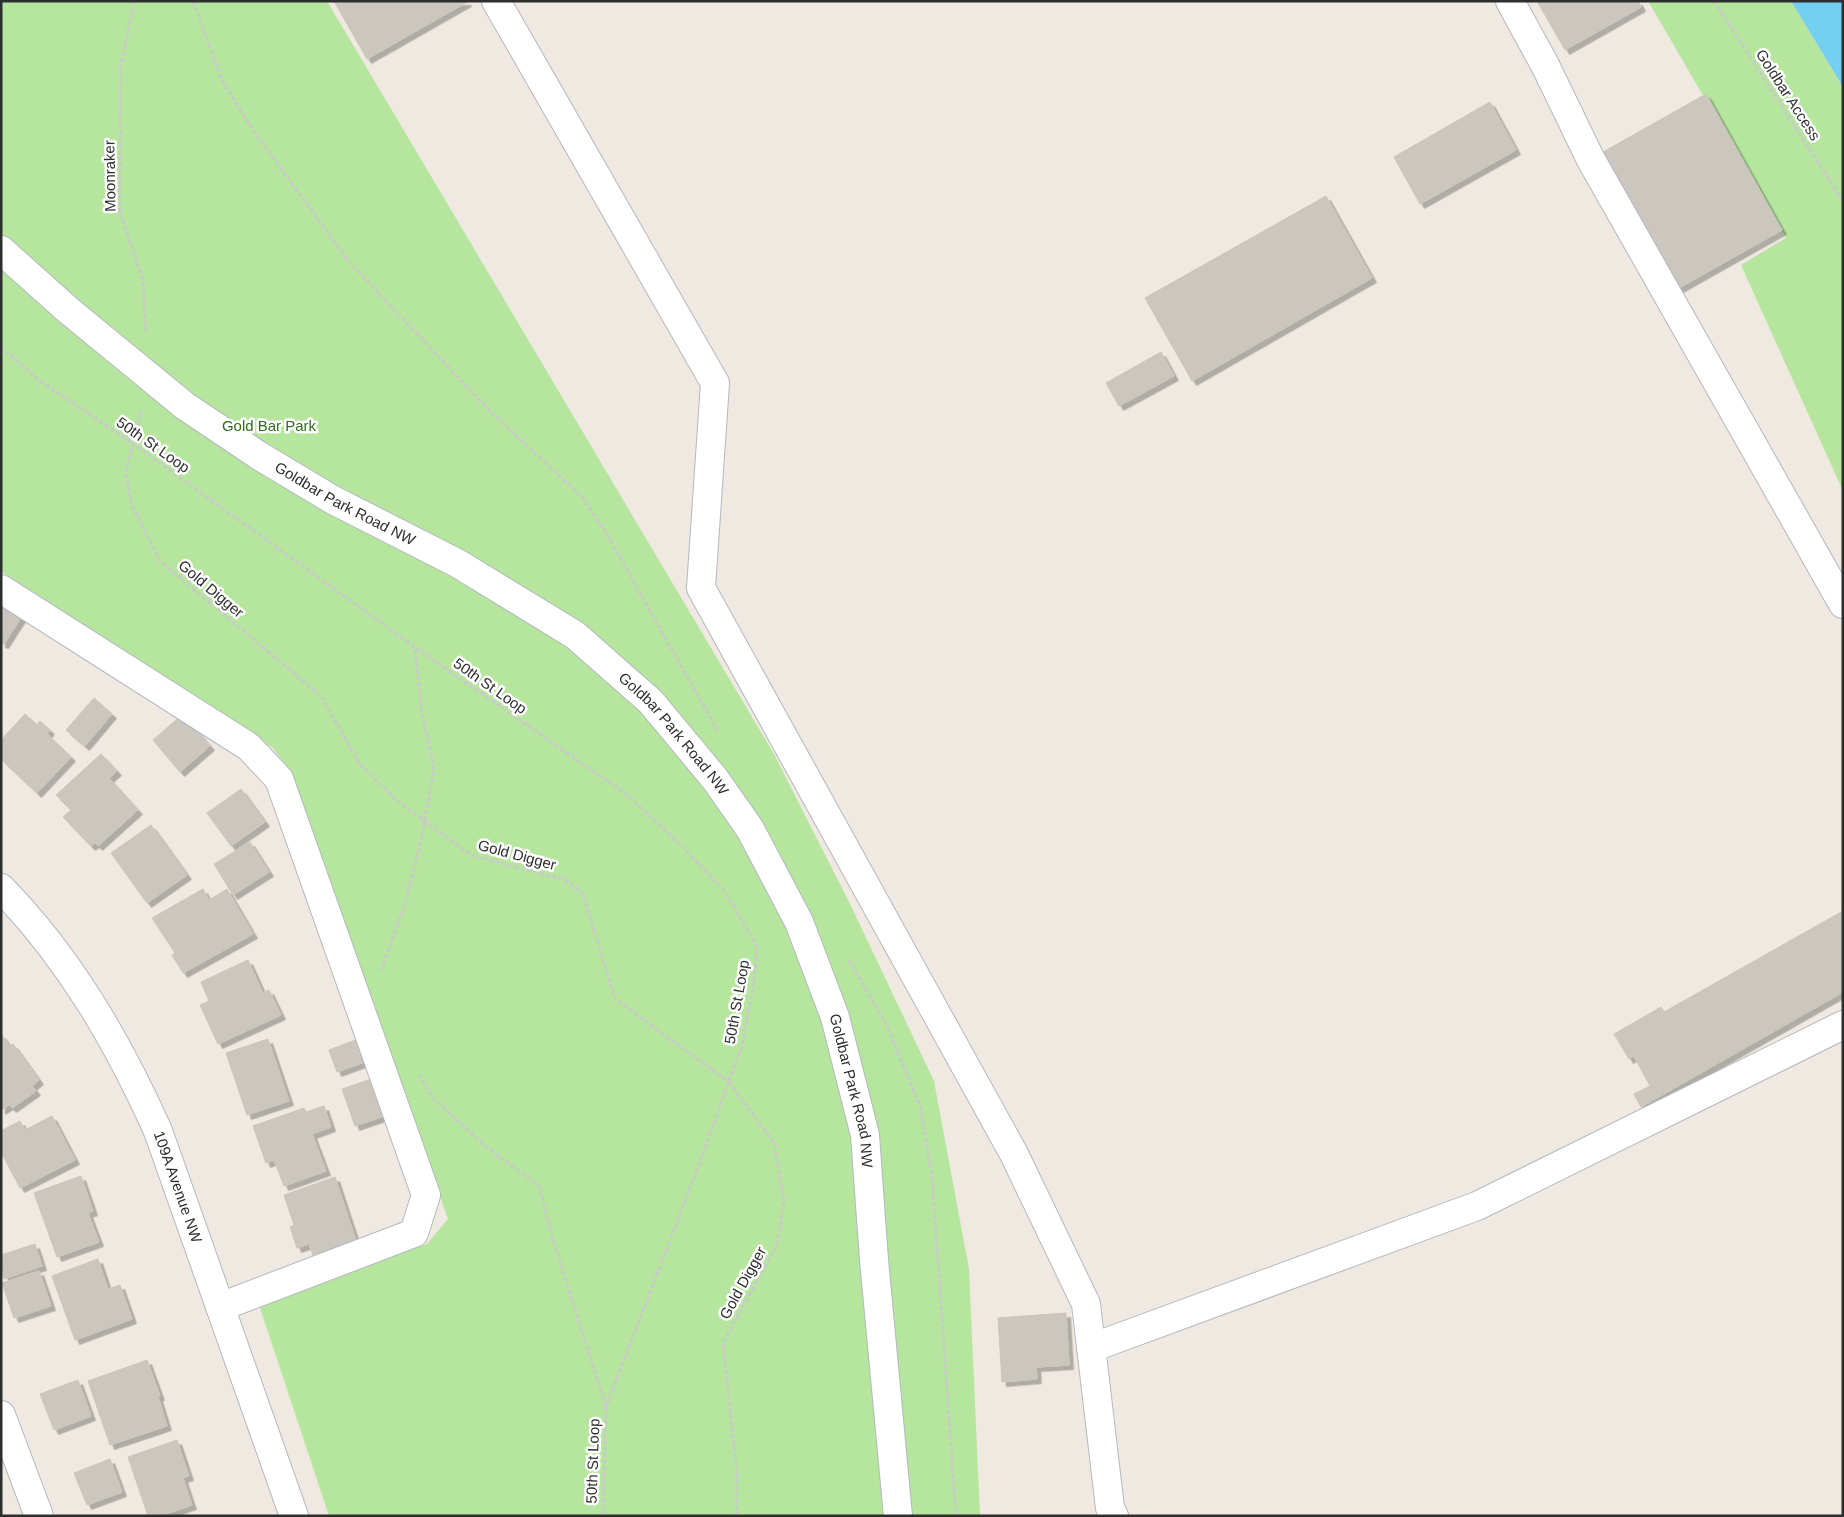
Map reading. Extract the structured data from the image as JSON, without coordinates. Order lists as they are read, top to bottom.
{
  "streets": {
    "street": ["Goldbar Park Road NW", "109A Avenue NW"],
    "path": [
      "Goldbar Access",
      "Moonraker",
      "50th St Loop",
      "Gold Digger"
    ]
  },
  "crossings": [
    ["Moonraker", "Goldbar Park Road NW"],
    ["Moonraker", "Gold Digger"],
    ["50th St Loop", "Gold Digger"],
    ["Goldbar Park Road NW", "Gold Digger"]
  ],
  "parks": ["Gold Bar Park"]
}
